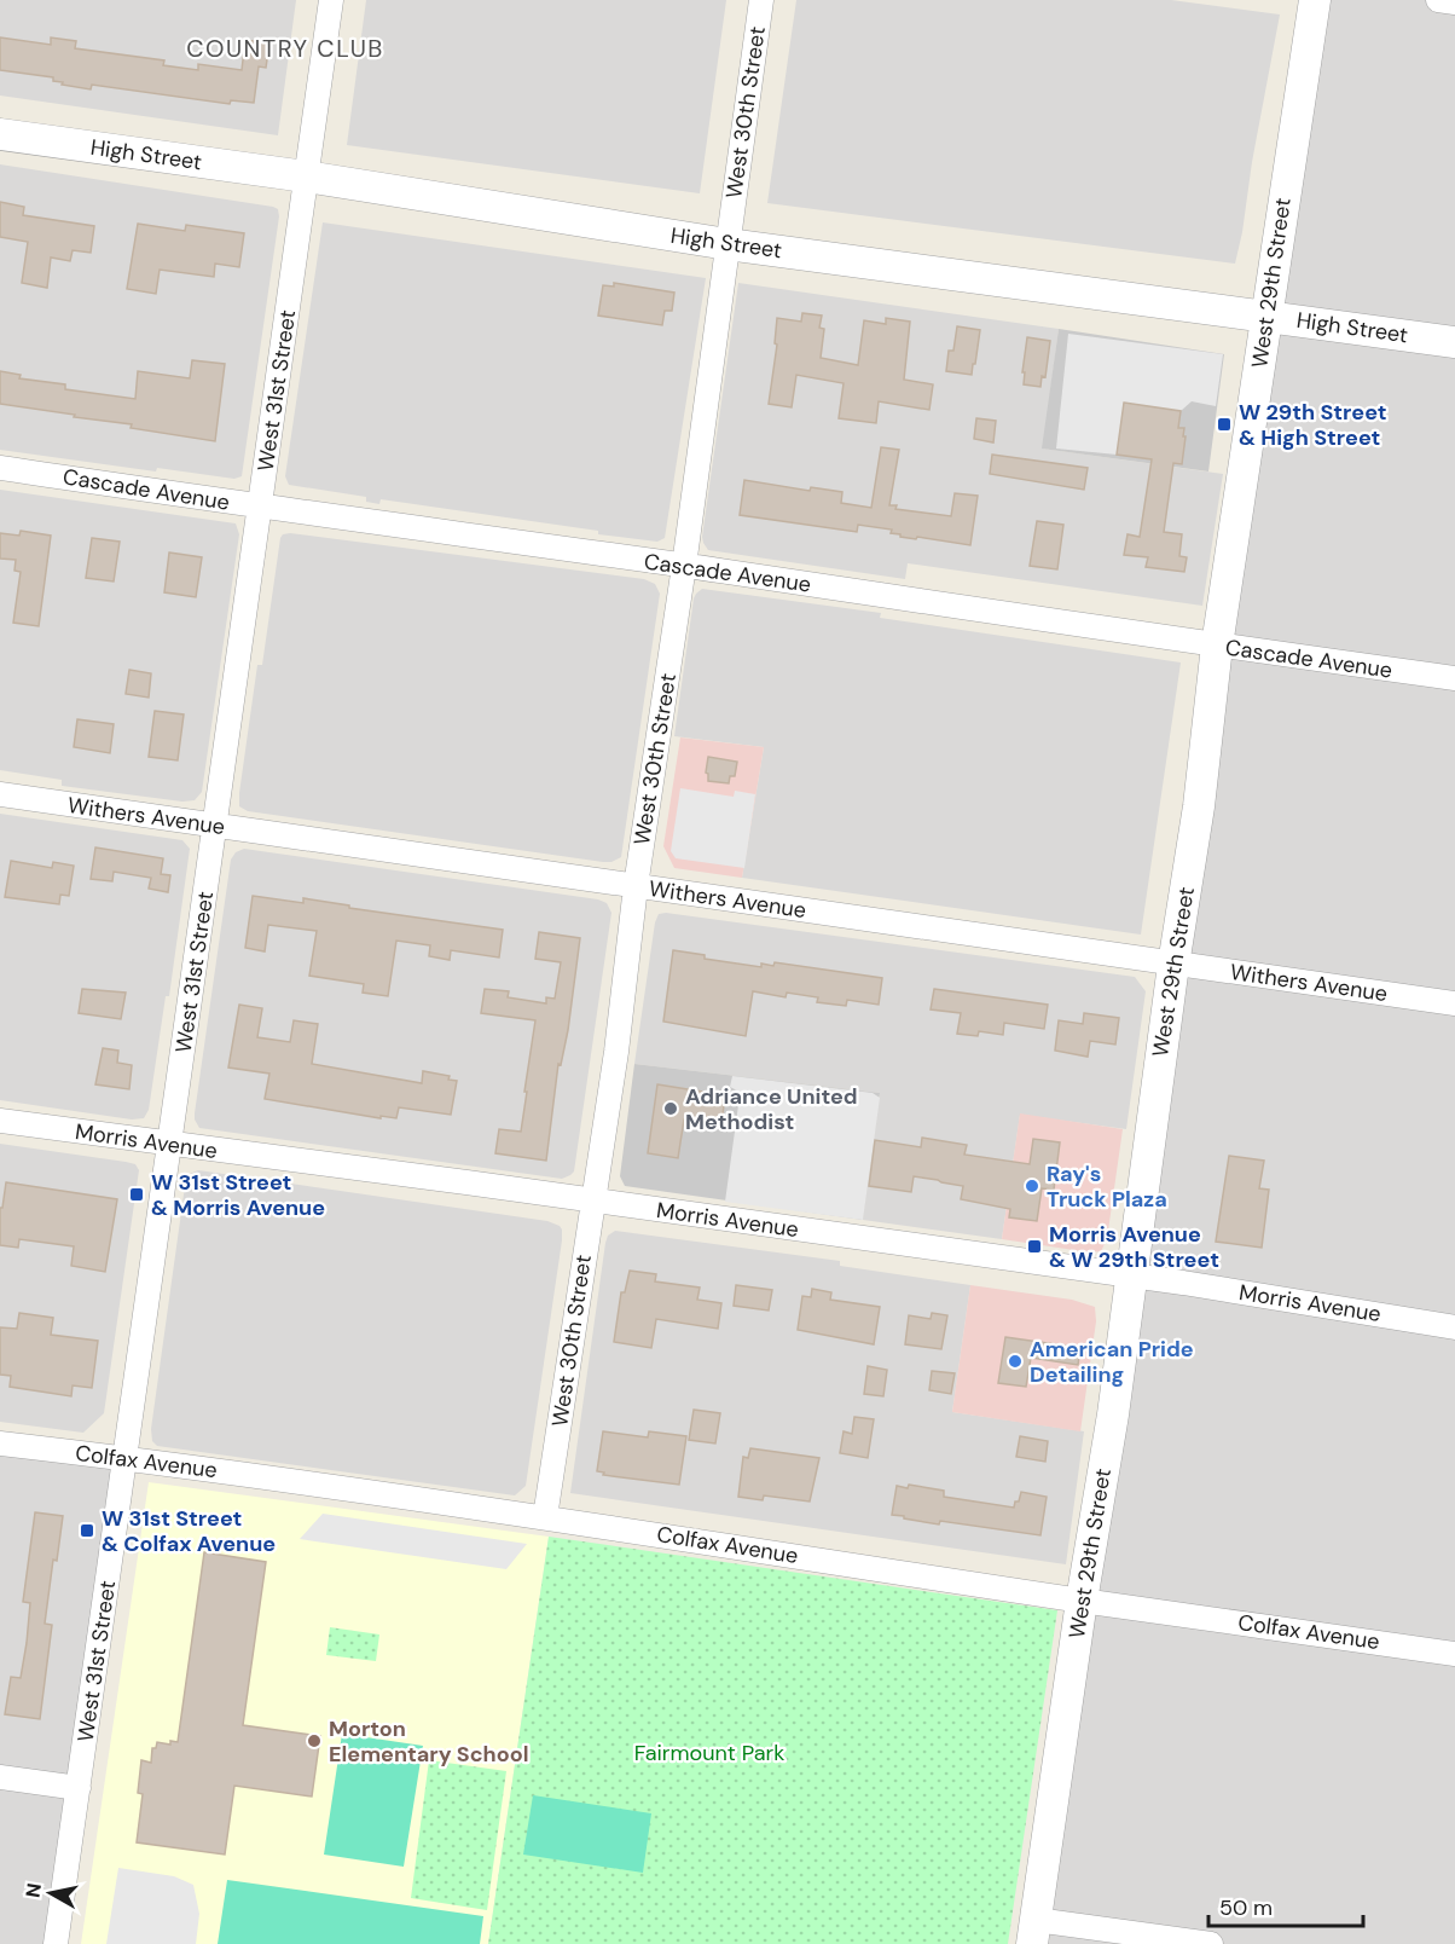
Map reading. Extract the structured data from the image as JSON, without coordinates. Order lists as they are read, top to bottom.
{
  "streets": {
    "street": [
      "West 30th Street",
      "High Street",
      "West 29th Street",
      "West 31st Street",
      "Cascade Avenue",
      "Withers Avenue",
      "Morris Avenue",
      "Colfax Avenue"
    ]
  },
  "crossings": [
    ["West 30th Street", "High Street"],
    ["West 30th Street", "Cascade Avenue"],
    ["West 30th Street", "Withers Avenue"],
    ["West 30th Street", "Morris Avenue"],
    ["West 30th Street", "Colfax Avenue"],
    ["High Street", "West 29th Street"],
    ["High Street", "West 31st Street"],
    ["West 29th Street", "Cascade Avenue"],
    ["West 29th Street", "Withers Avenue"],
    ["West 29th Street", "Morris Avenue"],
    ["West 29th Street", "Colfax Avenue"],
    ["West 31st Street", "Cascade Avenue"],
    ["West 31st Street", "Withers Avenue"],
    ["West 31st Street", "Morris Avenue"],
    ["West 31st Street", "Colfax Avenue"]
  ],
  "districts": ["COUNTRY CLUB"],
  "parks": ["Fairmount Park"],
  "places": {
    "transit": [
      "W 29th Street & High Street",
      "W 31st Street & Morris Avenue",
      "Morris Avenue & W 29th Street",
      "W 31st Street & Colfax Avenue"
    ],
    "other": [
      "Adriance United Methodist",
      "Ray's Truck Plaza",
      "American Pride Detailing",
      "Morton Elementary School"
    ]
  },
  "scale_bar": "50 m",
  "north": "left"
}
